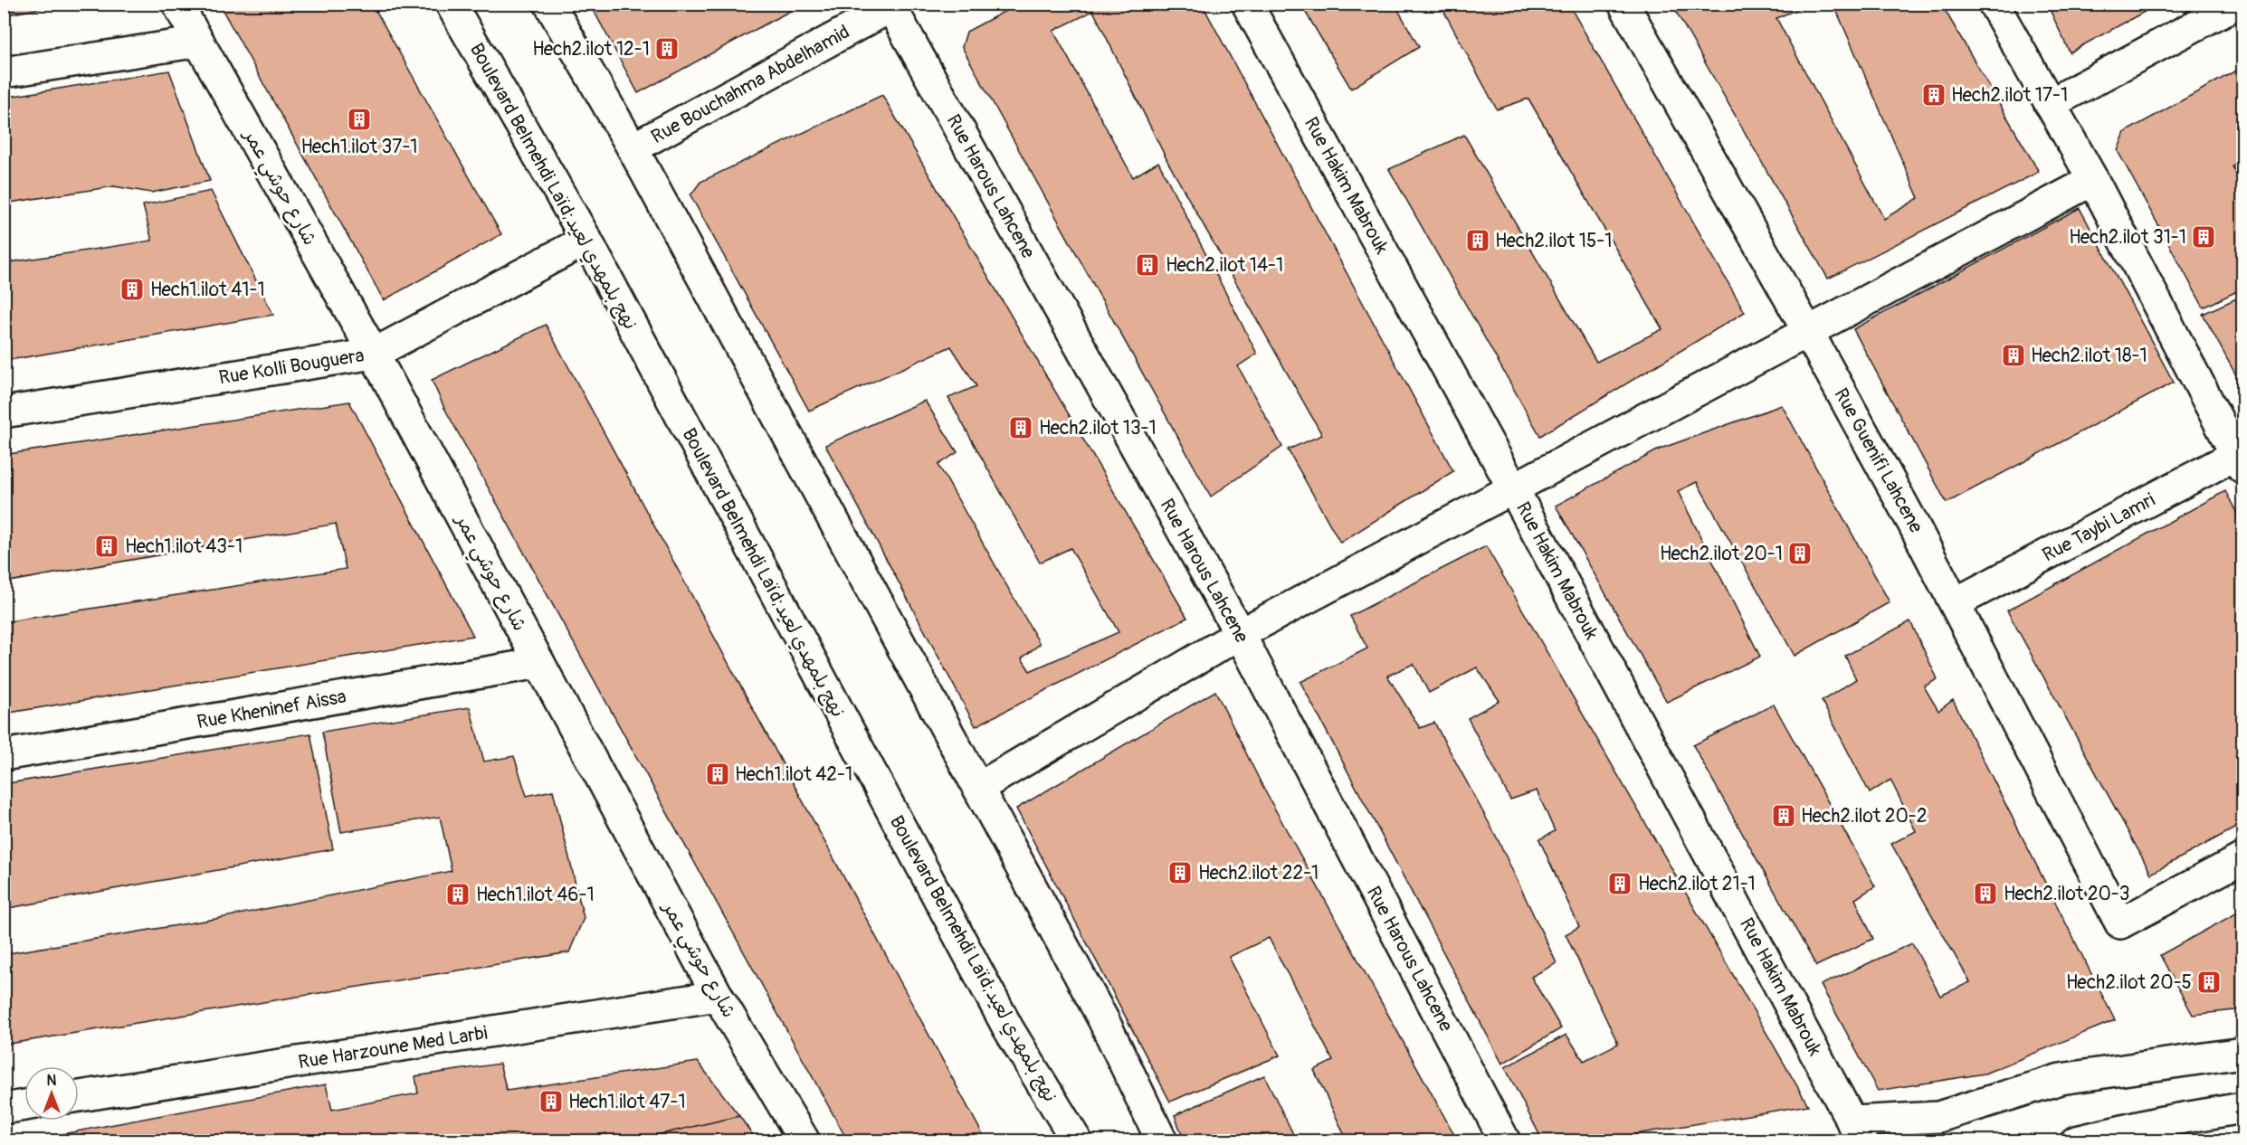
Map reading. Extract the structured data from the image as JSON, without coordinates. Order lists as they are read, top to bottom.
{
  "streets": {
    "street": [
      "Rue Bouchahma Abdelhamid",
      "Rue Hakim Mabrouk",
      "Boulevard Belmehdi Laïd;نهج بلمهدي لعيد",
      "Rue Harous Lahcene",
      "شارع حوشي عمر",
      "Rue Kolli Bouguera",
      "Rue Guenifi Lahcene",
      "Rue Taybi Lamri",
      "Rue Kheninef Aissa",
      "Rue Harzoune Med Larbi"
    ]
  },
  "crossings": [
    ["Rue Bouchahma Abdelhamid", "Rue Harous Lahcene"],
    ["Boulevard Belmehdi Laïd;نهج بلمهدي لعيد", "Rue Kolli Bouguera"],
    ["شارع حوشي عمر", "Rue Kolli Bouguera"],
    ["شارع حوشي عمر", "Rue Kheninef Aissa"],
    ["شارع حوشي عمر", "Rue Harzoune Med Larbi"],
    ["Rue Guenifi Lahcene", "Rue Taybi Lamri"]
  ],
  "places": {
    "building": [
      "Hech2.ilot 12-1",
      "Hech2.ilot 17-1",
      "Hech1.ilot 37-1",
      "Hech2.ilot 31-1",
      "Hech2.ilot 15-1",
      "Hech2.ilot 14-1",
      "Hech1.ilot 41-1",
      "Hech2.ilot 18-1",
      "Hech2.ilot 13-1",
      "Hech1.ilot 43-1",
      "Hech2.ilot 20-1",
      "Hech1.ilot 42-1",
      "Hech2.ilot 20-2",
      "Hech2.ilot 22-1",
      "Hech2.ilot 21-1",
      "Hech2.ilot 20-3",
      "Hech1.ilot 46-1",
      "Hech2.ilot 20-5",
      "Hech1.ilot 47-1"
    ]
  },
  "north": "top"
}
